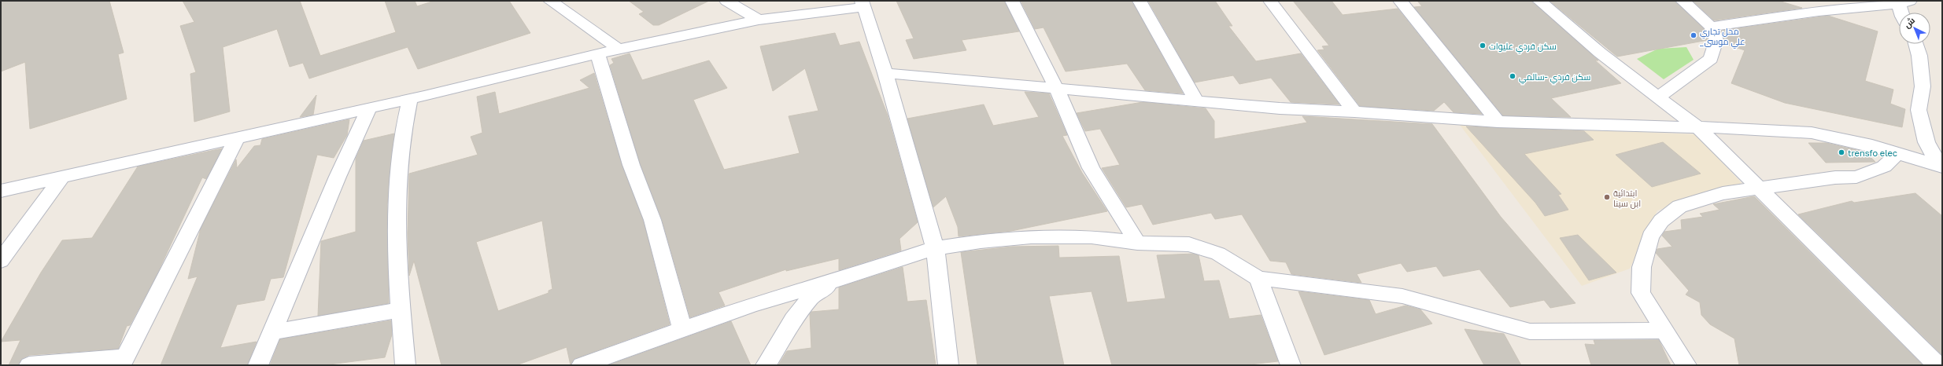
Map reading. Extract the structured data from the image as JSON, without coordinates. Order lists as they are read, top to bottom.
{
  "places": [
    "محل تجاري _علي موسى",
    "سكن فردي عليوات",
    "سكن فردي -سالمي",
    "trensfo elec",
    "ابتدائية ابن سينا"
  ],
  "north": "top left"
}
